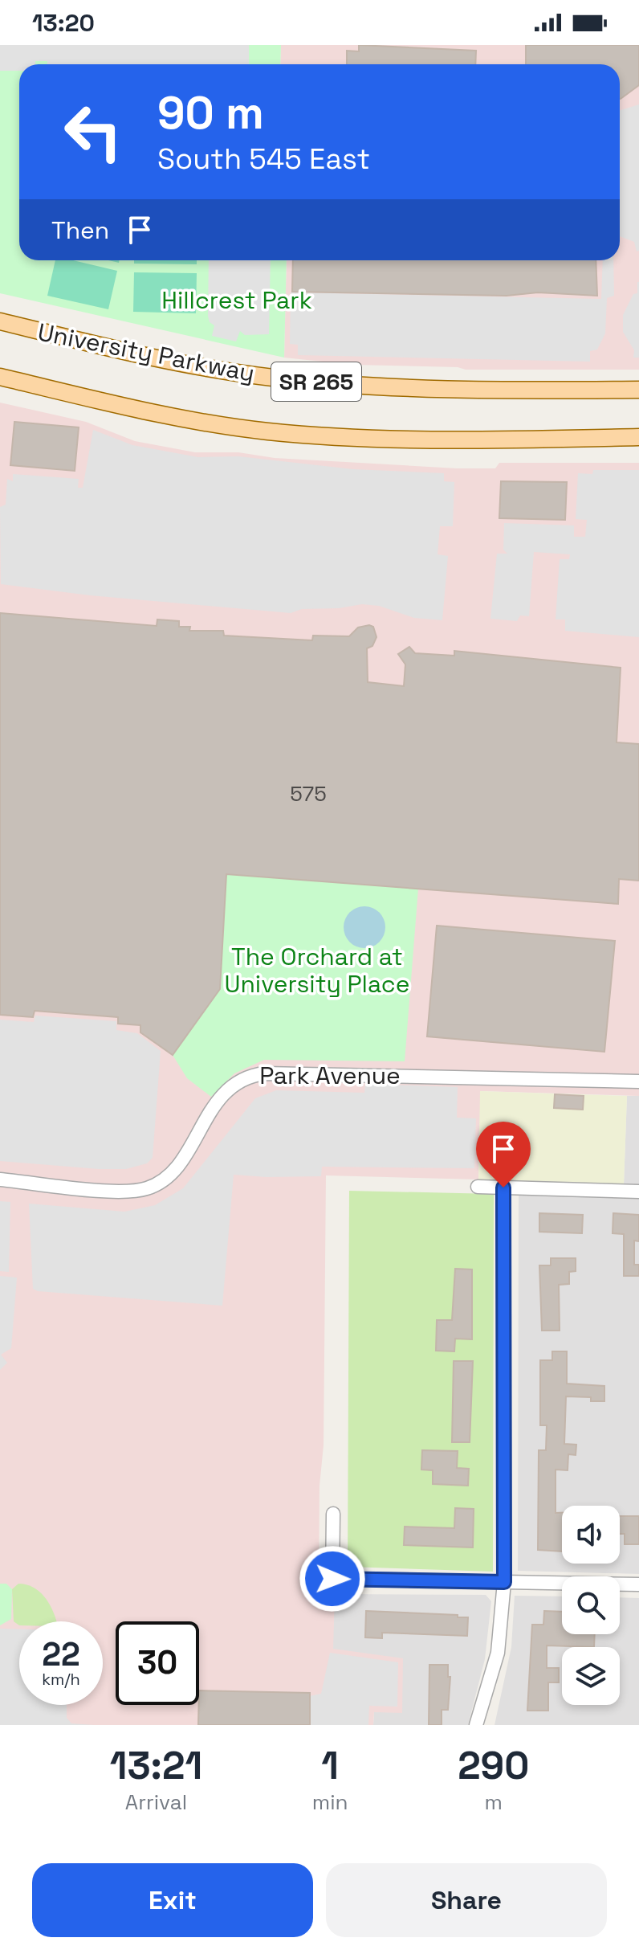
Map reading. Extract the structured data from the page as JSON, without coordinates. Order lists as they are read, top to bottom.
{
  "streets": {
    "main road": ["University Parkway", "SR 265"],
    "street": ["Park Avenue"]
  },
  "parks": ["Hillcrest Park", "The Orchard at University Place"],
  "house_numbers": ["575"],
  "page": {
    "status": "13:20",
    "turn": ["90 m", "South 545 East"],
    "then": "Then",
    "speed": "22 km/h",
    "limit": "30",
    "eta": [
      "13:21",
      "Arrival",
      "1",
      "min",
      "290",
      "m"
    ],
    "buttons": ["Exit", "Share"]
  }
}
